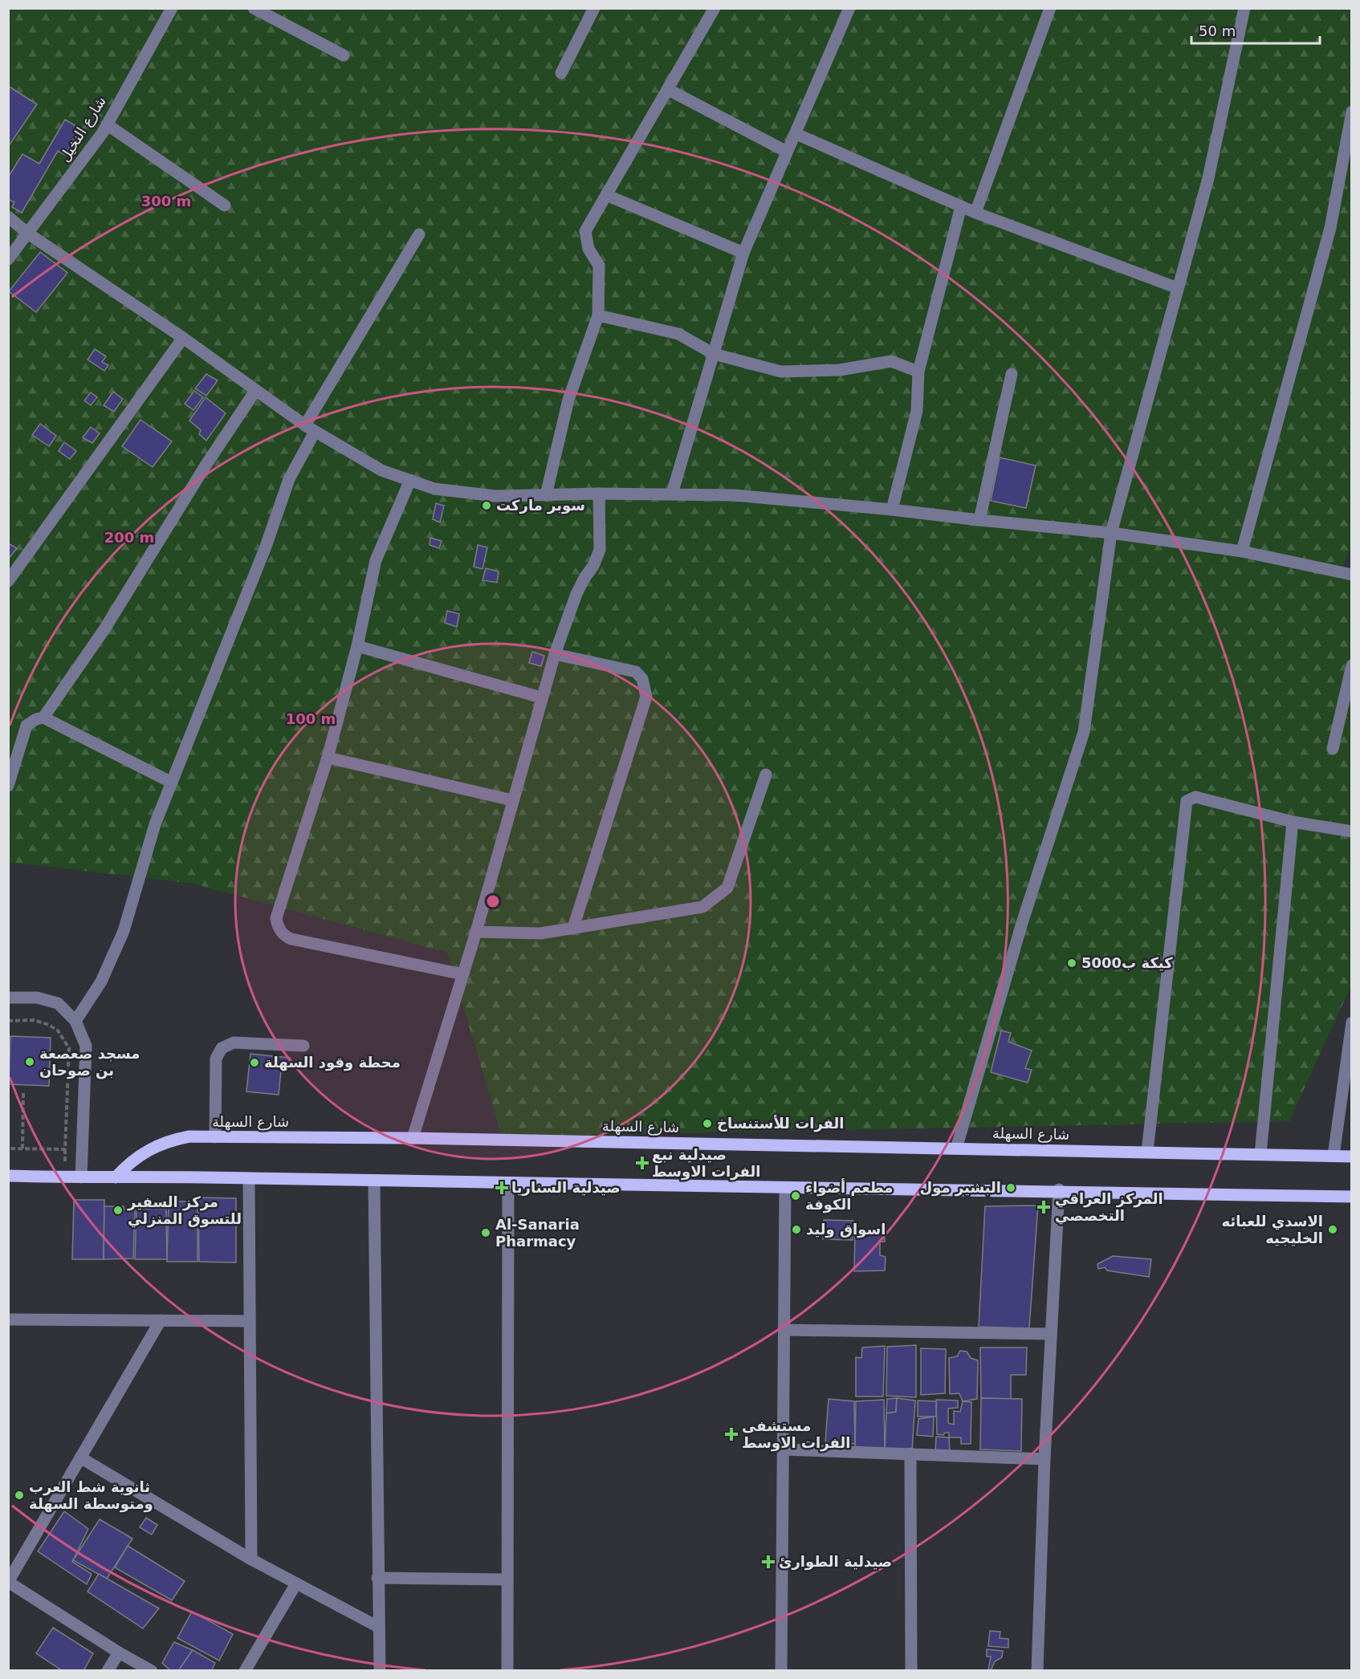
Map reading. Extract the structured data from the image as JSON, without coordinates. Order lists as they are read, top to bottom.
{
  "streets": {
    "main road": ["شارع السهلة"],
    "street": ["شارع النخيل"]
  },
  "places": {
    "other": [
      "سوبر ماركت",
      "كيكة ب5000",
      "مسجد صعصعة بن صوحان",
      "محطة وقود السهلة",
      "الفرات للأستنساخ",
      "البشير مول",
      "مطعم أضواء الكوفة",
      "مركز السفير للتسوق المنزلي",
      "اسواق وليد",
      "الاسدي للعبائه الخليجيه",
      "Al-Sanaria Pharmacy",
      "ثانوية شط العرب ومتوسطة السهلة"
    ],
    "health": [
      "صيدلية نبع الفرات الاوسط",
      "صيدلية السناريا",
      "المركز العراقي التخصصي",
      "مستشفى الفرات الاوسط",
      "صيدلية الطوارئ"
    ]
  },
  "scale_bar": "50 m",
  "rings": ["300 m", "200 m", "100 m"]
}
